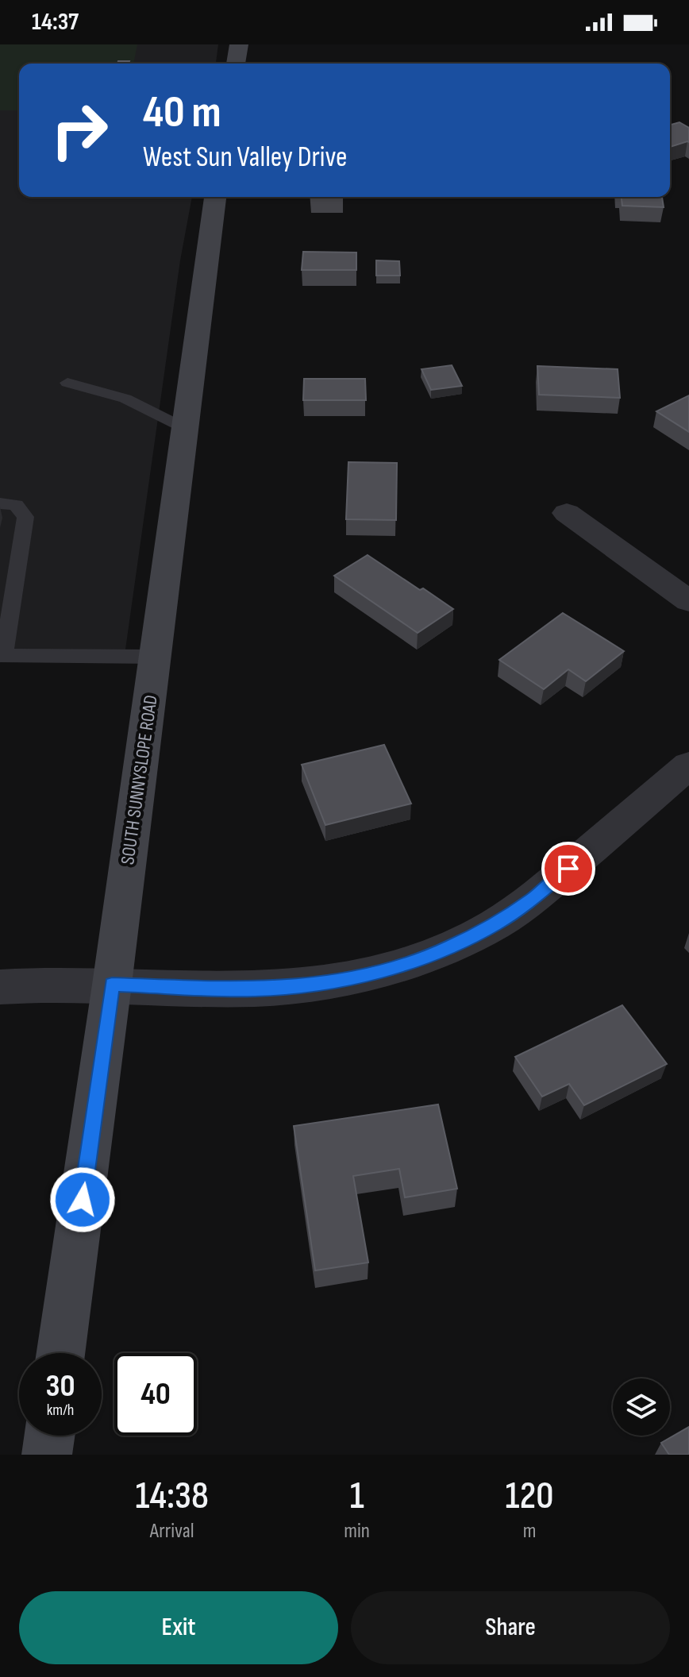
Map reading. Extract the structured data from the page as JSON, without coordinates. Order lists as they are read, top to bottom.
{
  "streets": {
    "street": ["SOUTH SUNNYSLOPE ROAD"]
  },
  "page": {
    "status": "14:37",
    "turn": ["40 m", "West Sun Valley Drive"],
    "speed": "30 km/h",
    "limit": "40",
    "eta": [
      "14:38",
      "Arrival",
      "1",
      "min",
      "120",
      "m"
    ],
    "buttons": ["Exit", "Share"]
  }
}
